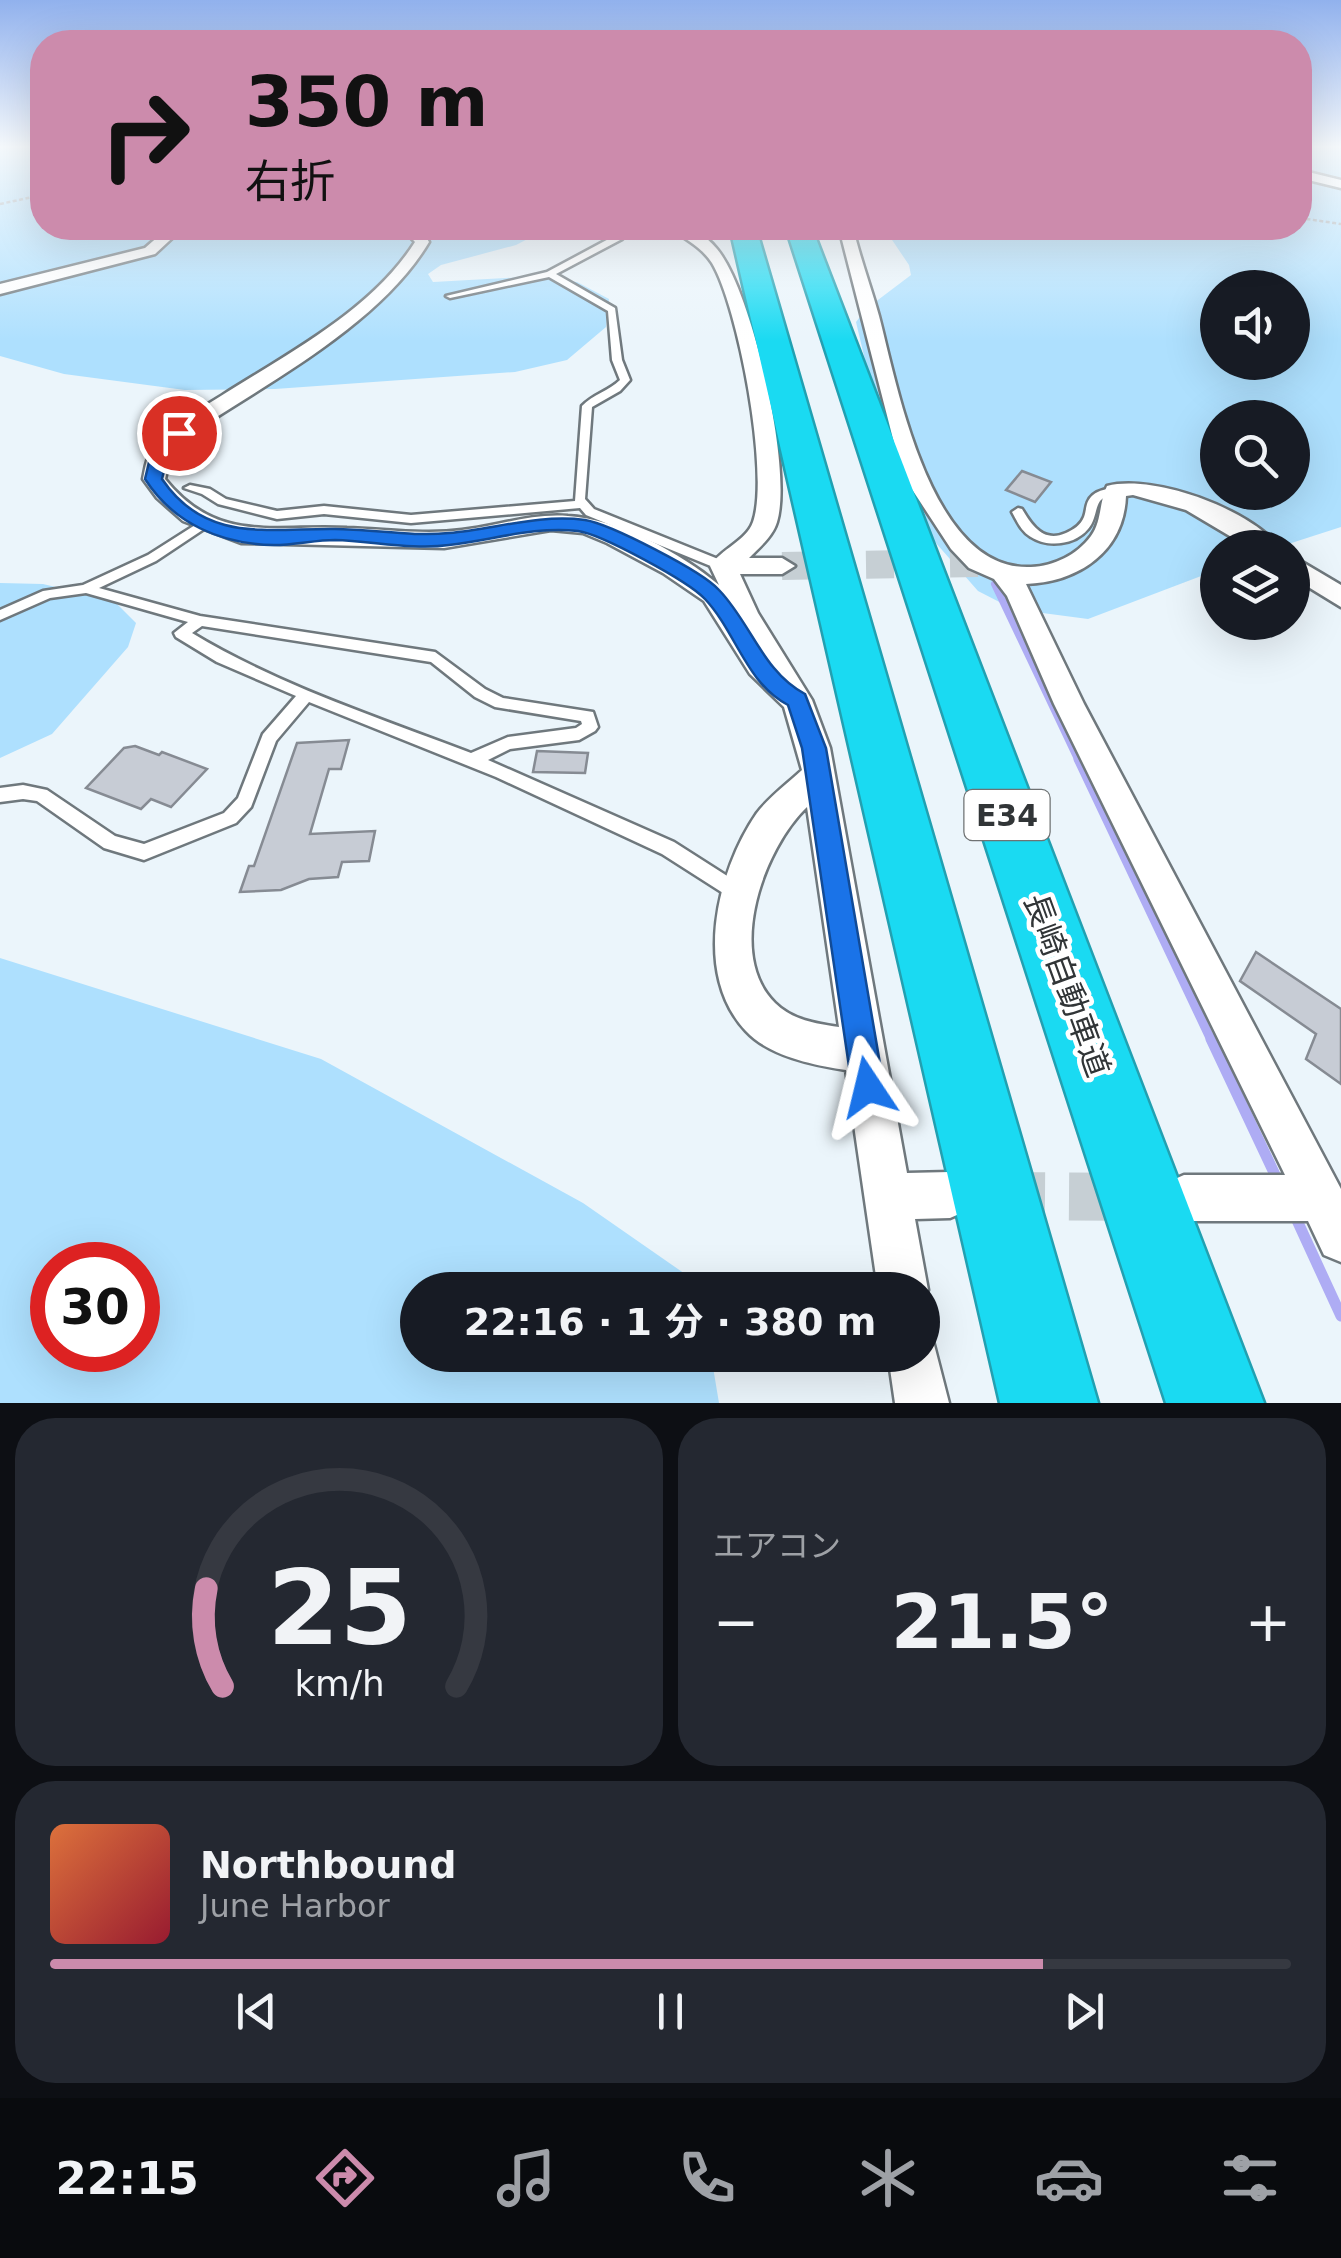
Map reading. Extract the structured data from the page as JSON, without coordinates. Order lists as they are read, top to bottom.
{
  "streets": {
    "highway": ["E34", "長崎自動車道"]
  },
  "page": {
    "turn": ["350 m", "右折"],
    "limit": "30",
    "trip": "22:16 · 1 分 · 380 m",
    "tile": "エアコン",
    "heat": ["−", "21.5°", "+"],
    "song": ["Northbound", "June Harbor"],
    "tabs": "22:15",
    "gauge": ["25", "km/h"]
  }
}
